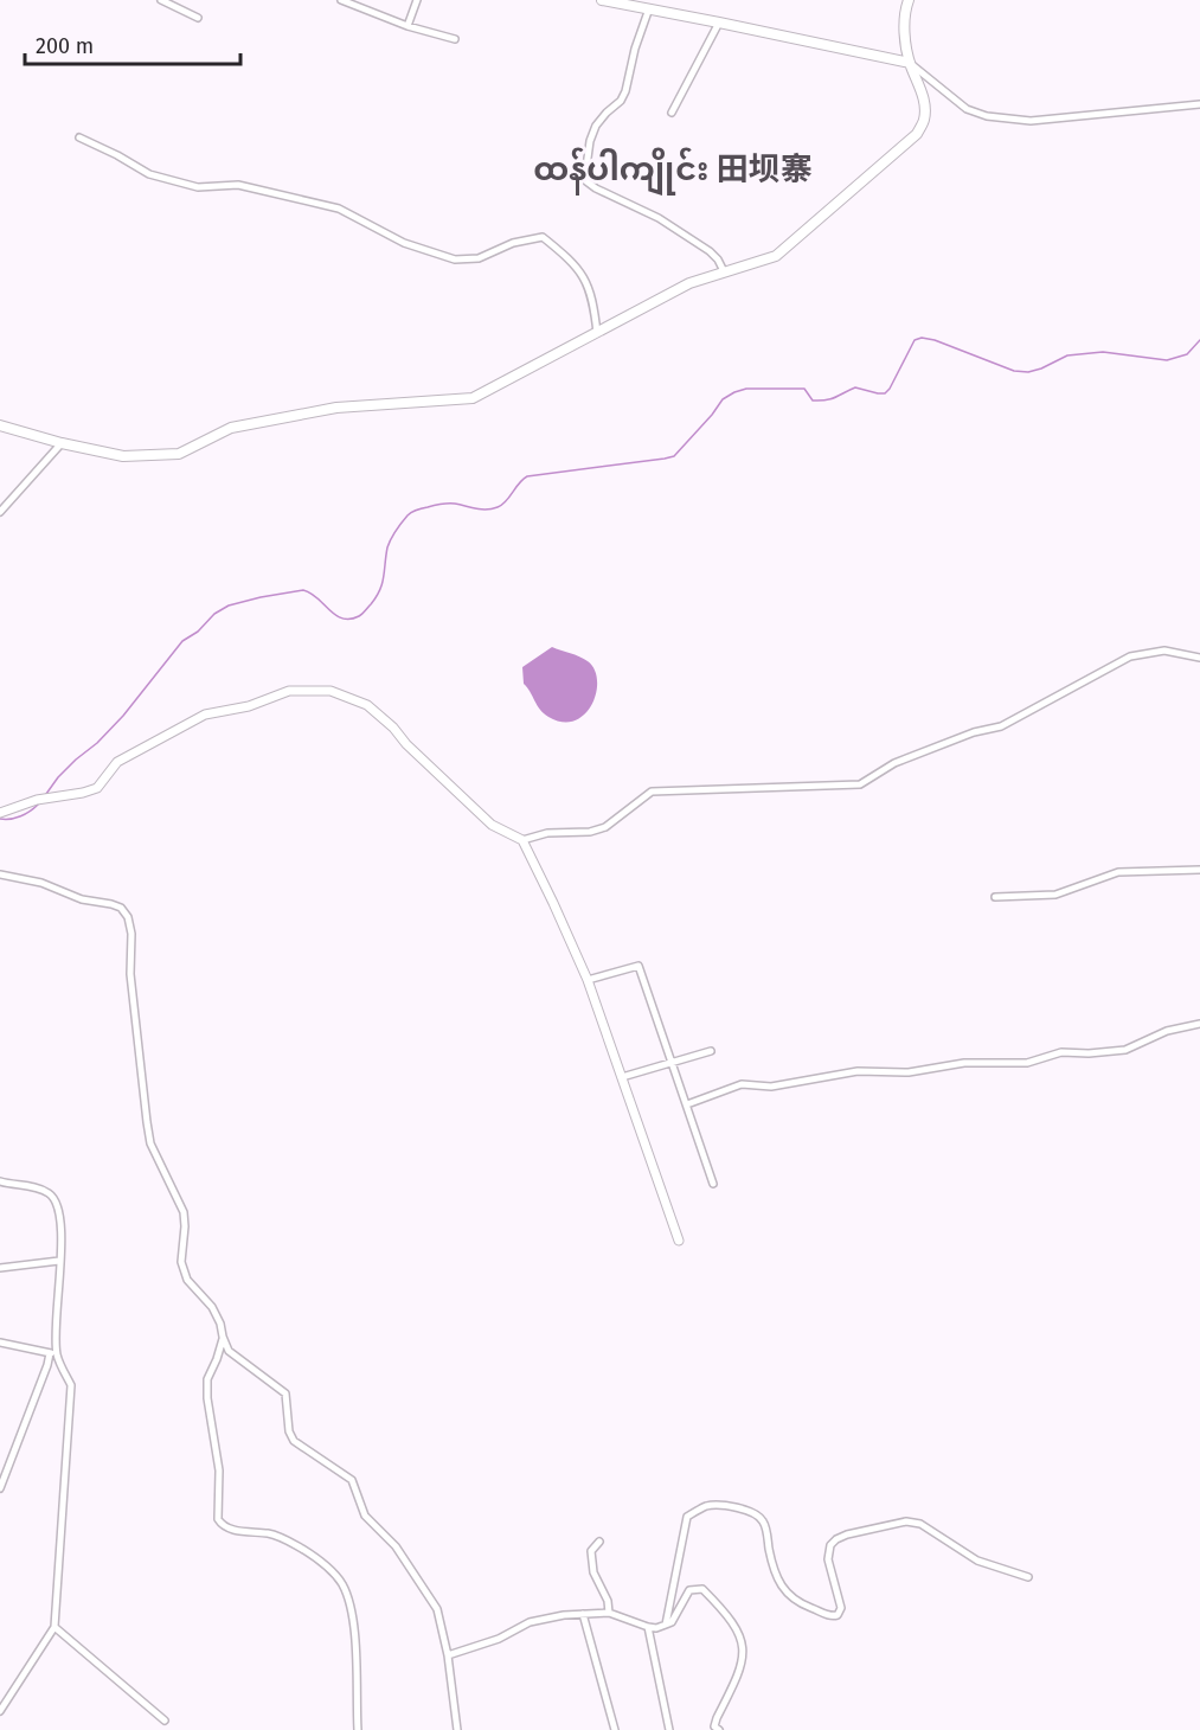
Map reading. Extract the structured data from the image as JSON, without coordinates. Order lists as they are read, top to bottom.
{
  "districts": ["ထန်ပါကျိုင်း 田坝寨"],
  "scale_bar": "200 m"
}
